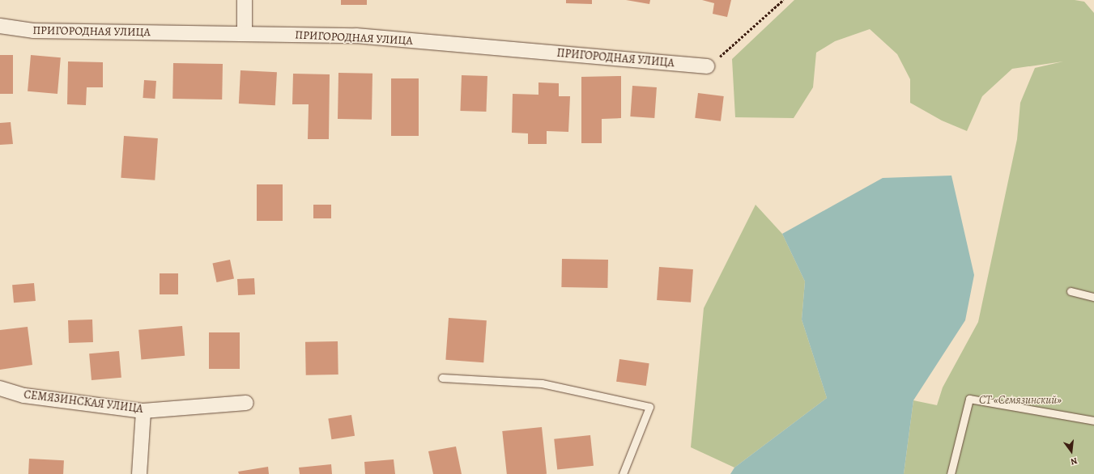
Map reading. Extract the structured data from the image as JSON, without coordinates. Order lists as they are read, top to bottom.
{
  "streets": {
    "street": ["ПРИГОРОДНАЯ УЛИЦА", "СЕМЯЗИНСКАЯ УЛИЦА"]
  },
  "parks": ["СТ «Семязинский»"],
  "north": "bottom"
}
